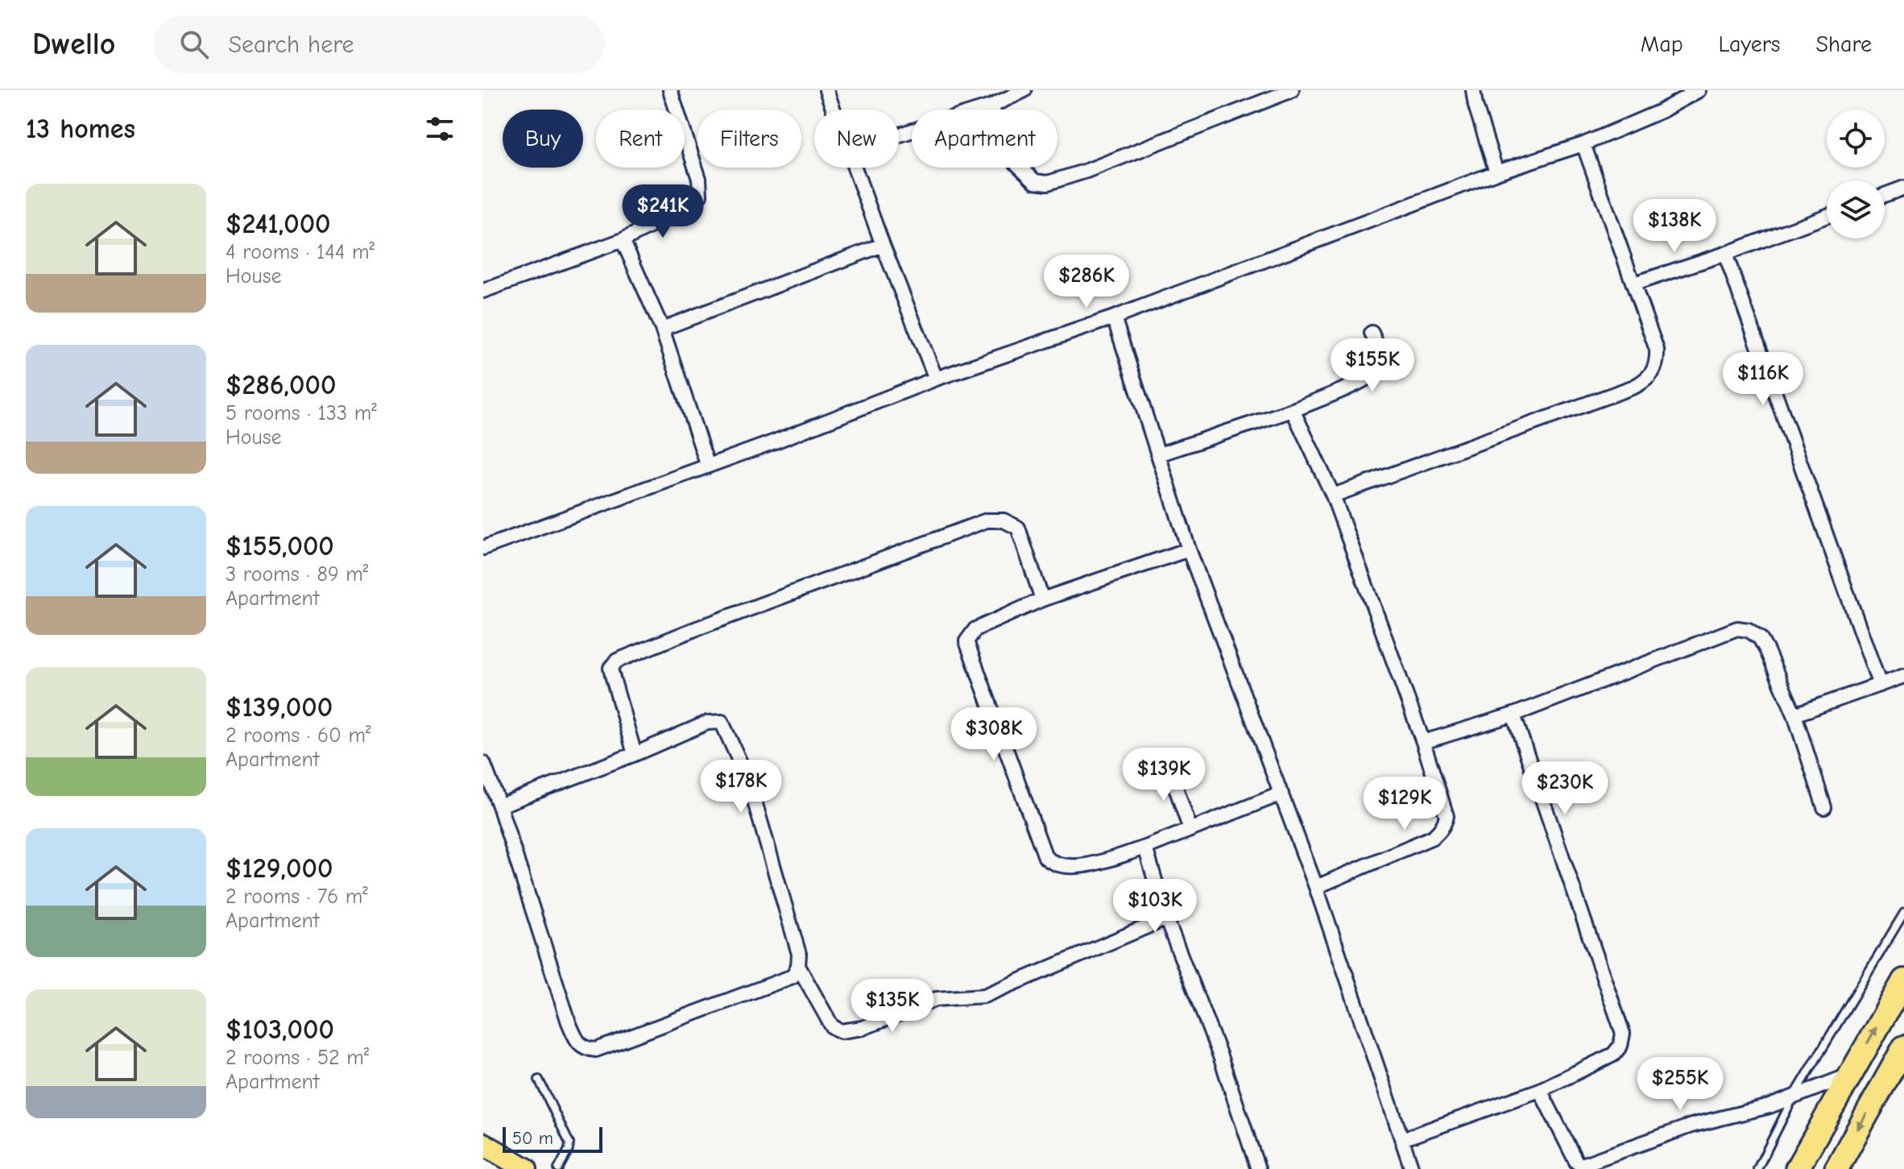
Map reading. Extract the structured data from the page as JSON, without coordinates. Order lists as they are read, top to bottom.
{
  "scale_bar": "50 m",
  "page": {
    "header": "Dwello",
    "search": "Search here",
    "nav": ["Map", "Layers", "Share"],
    "heading": "13 homes",
    "chip": [
      "Buy",
      "Rent",
      "Filters",
      "New",
      "Apartment"
    ],
    "list": [
      {
        "name": "$241,000",
        "note": "4 rooms · 144 m² · House"
      },
      {
        "name": "$286,000",
        "note": "5 rooms · 133 m² · House"
      },
      {
        "name": "$155,000",
        "note": "3 rooms · 89 m² · Apartment"
      },
      {
        "name": "$139,000",
        "note": "2 rooms · 60 m² · Apartment"
      },
      {
        "name": "$129,000",
        "note": "2 rooms · 76 m² · Apartment"
      },
      {
        "name": "$103,000",
        "note": "2 rooms · 52 m² · Apartment"
      }
    ],
    "price": [
      "$241K",
      "$138K",
      "$286K",
      "$155K",
      "$116K",
      "$308K",
      "$139K",
      "$178K",
      "$230K",
      "$129K",
      "$103K",
      "$135K",
      "$255K"
    ],
    "scale": "50 m"
  }
}
